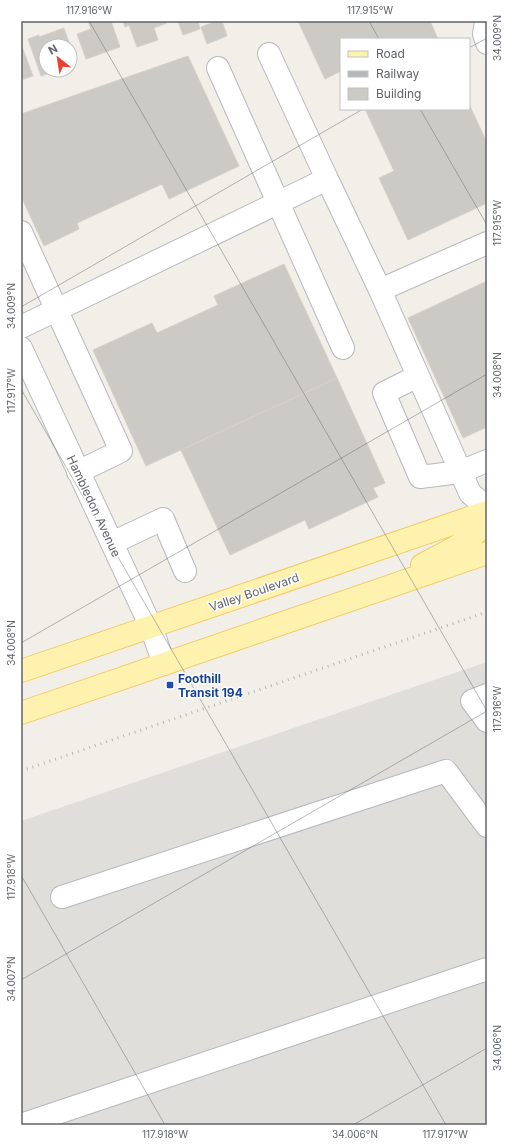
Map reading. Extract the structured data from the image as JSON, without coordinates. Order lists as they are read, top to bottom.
{
  "streets": {
    "main road": ["Valley Boulevard"],
    "street": ["Hambledon Avenue"]
  },
  "crossings": [
    ["Hambledon Avenue", "Valley Boulevard"]
  ],
  "places": {
    "transit": ["Foothill Transit 194"]
  },
  "legend": ["Road", "Railway", "Building"],
  "north": "top left",
  "coordinates": [
    "117.916°W",
    "117.915°W",
    "34.009°N",
    "34.008°N",
    "117.917°W",
    "117.918°W",
    "34.007°N",
    "34.006°N"
  ]
}
